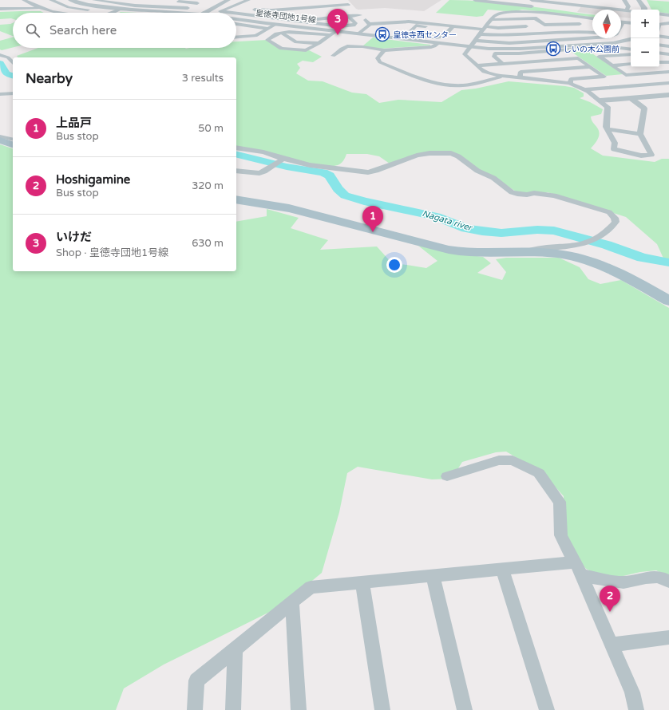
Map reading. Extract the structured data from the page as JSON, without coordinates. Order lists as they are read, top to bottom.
{
  "streets": {
    "street": ["皇徳寺団地1号線"]
  },
  "water": ["Nagata river"],
  "places": {
    "bus stop": ["皇徳寺西センター", "しいの木公園前"]
  },
  "north": "bottom",
  "page": {
    "pins": ["3", "1", "2"],
    "map_buttons": ["+", "−"],
    "search": "Search here",
    "heading": ["Nearby", "3 results"],
    "list": [
      {
        "mark": "1",
        "name": "上品戸",
        "note": "Bus stop",
        "value": "50 m"
      },
      {
        "mark": "2",
        "name": "Hoshigamine",
        "note": "Bus stop",
        "value": "320 m"
      },
      {
        "mark": "3",
        "name": "いけだ",
        "note": "Shop · 皇徳寺団地1号線",
        "value": "630 m"
      }
    ]
  }
}
